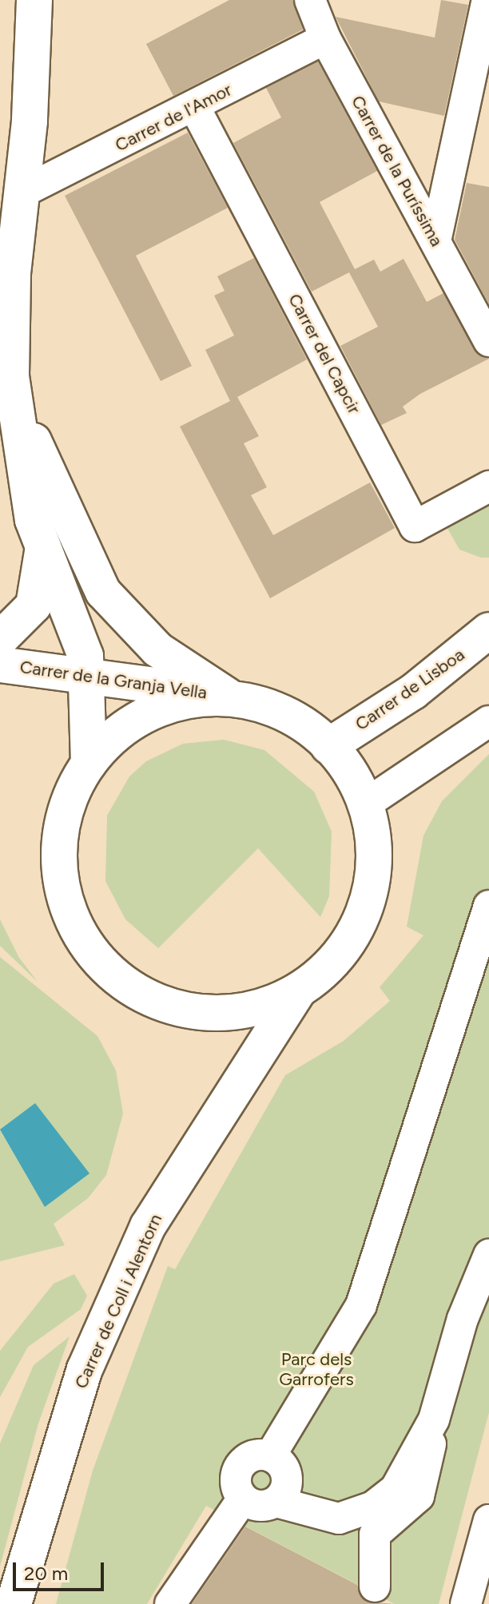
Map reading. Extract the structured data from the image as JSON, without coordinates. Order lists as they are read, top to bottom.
{
  "streets": {
    "street": [
      "Carrer de l'Amor",
      "Carrer de la Puríssima",
      "Carrer del Capcir",
      "Carrer de la Granja Vella",
      "Carrer de Lisboa",
      "Carrer de Coll i Alentorn"
    ]
  },
  "crossings": [
    ["Carrer de l'Amor", "Carrer de la Puríssima"],
    ["Carrer de l'Amor", "Carrer del Capcir"]
  ],
  "parks": ["Parc dels Garrofers"],
  "scale_bar": "20 m"
}
